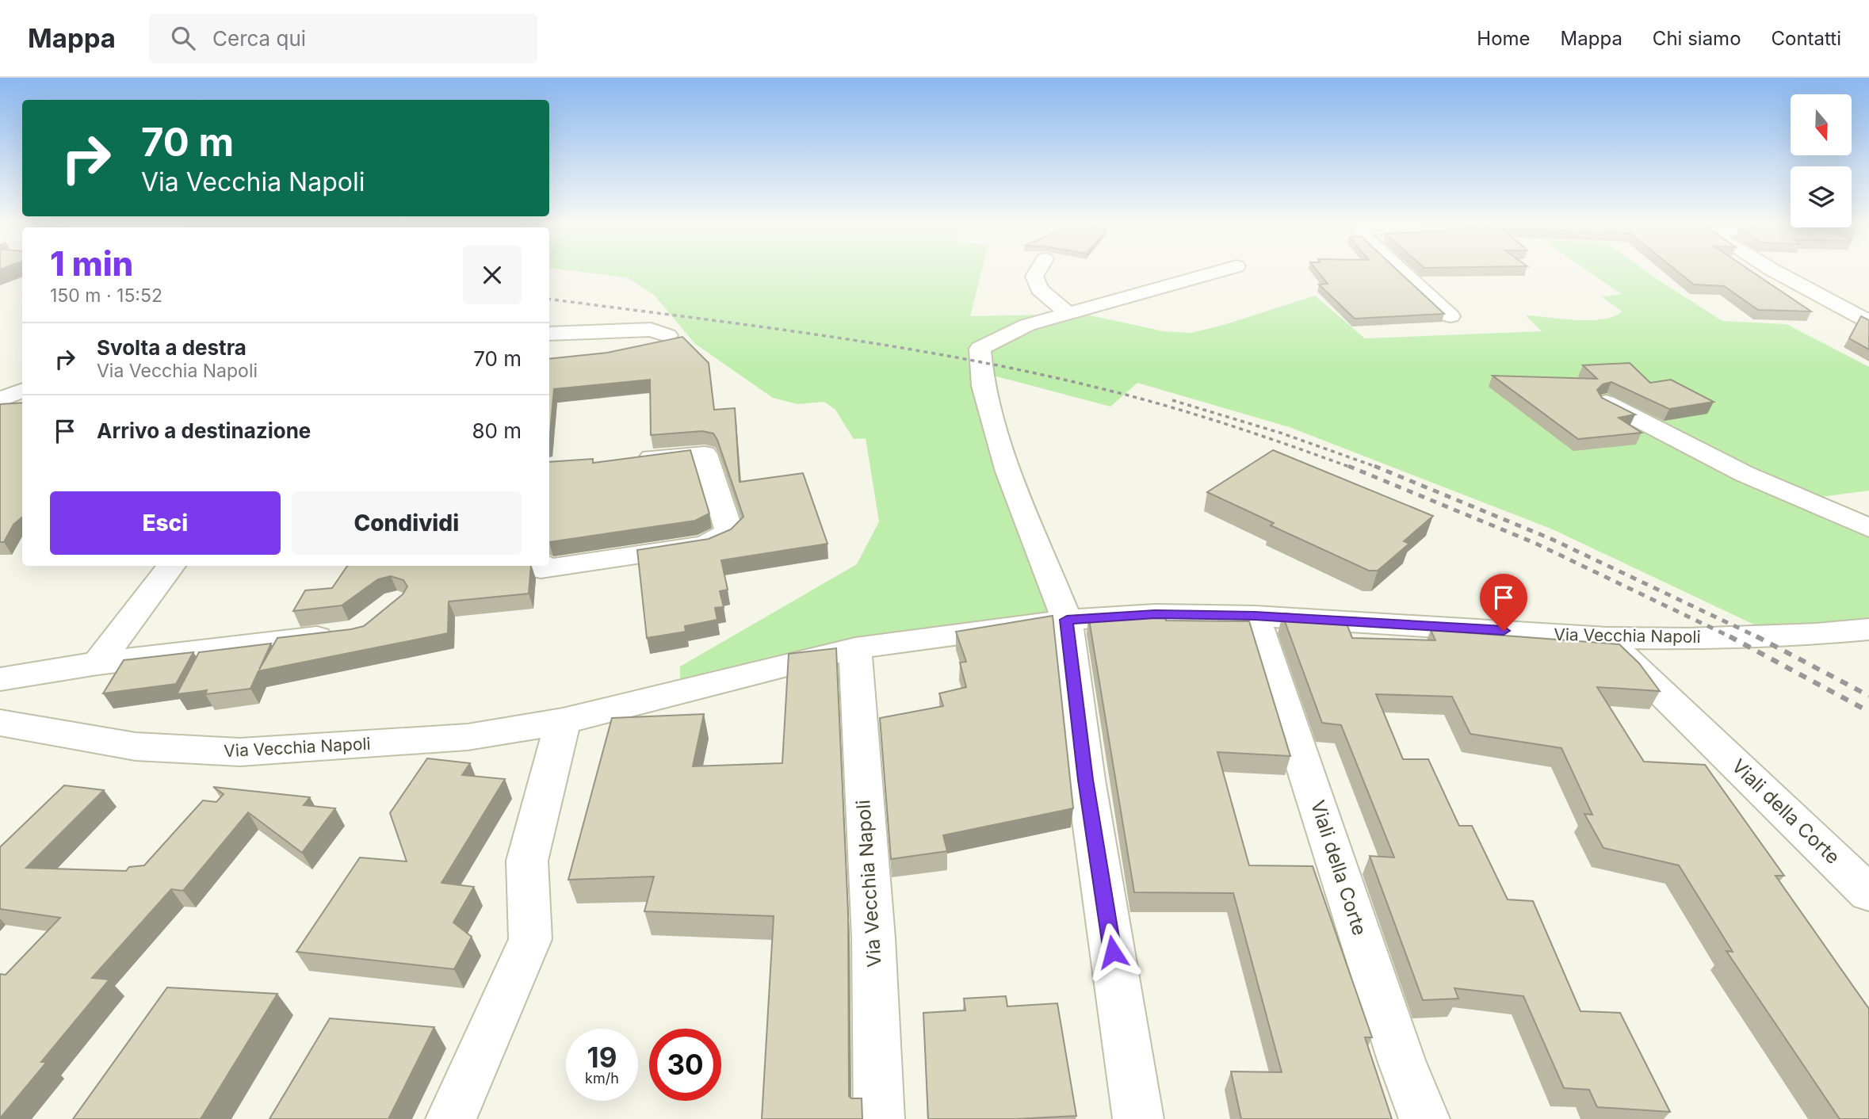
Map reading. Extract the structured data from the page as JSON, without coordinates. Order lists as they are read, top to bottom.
{
  "streets": {
    "street": ["Via Vecchia Napoli", "Viali della Corte"]
  },
  "crossings": [
    ["Via Vecchia Napoli", "Viali della Corte"]
  ],
  "north": "bottom",
  "page": {
    "header": "Mappa",
    "search": "Cerca qui",
    "nav": [
      "Home",
      "Mappa",
      "Chi siamo",
      "Contatti"
    ],
    "turn": ["70 m", "Via Vecchia Napoli"],
    "heading": ["1 min", "150 m · 15:52"],
    "list": [
      {
        "name": "Svolta a destra",
        "note": "Via Vecchia Napoli",
        "value": "70 m"
      },
      {
        "name": "Arrivo a destinazione",
        "value": "80 m"
      }
    ],
    "buttons": ["Esci", "Condividi"],
    "speed": "19 km/h",
    "limit": "30"
  }
}
